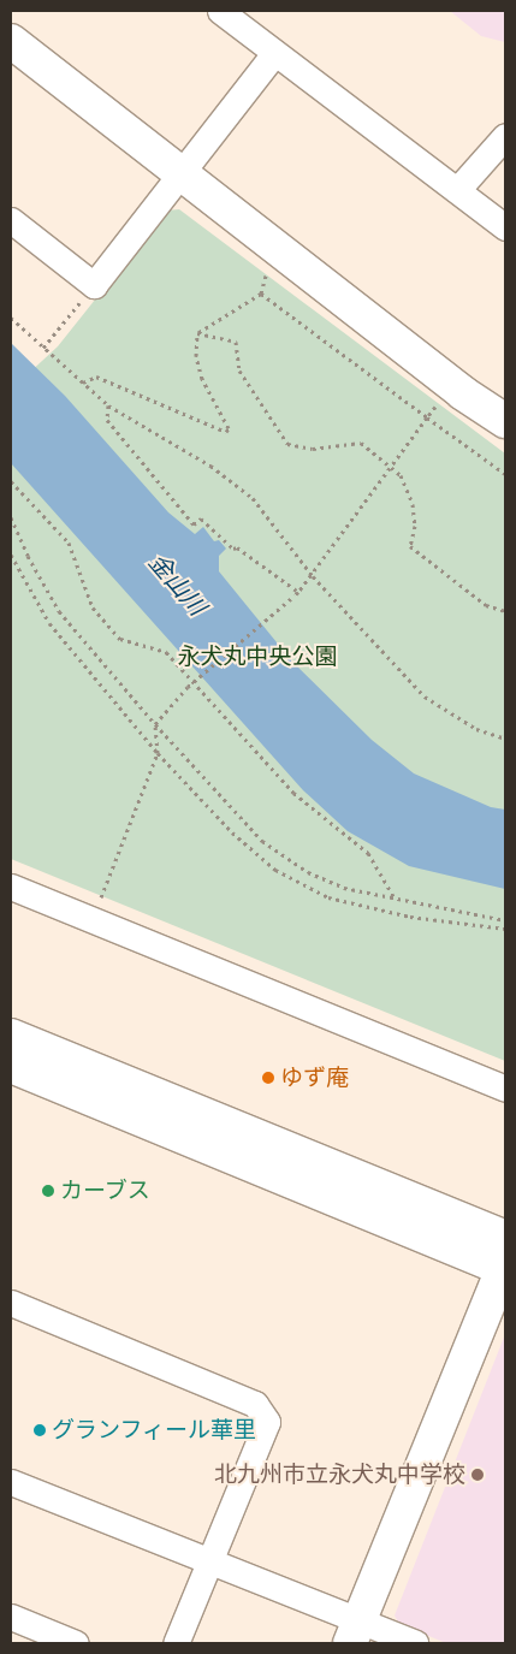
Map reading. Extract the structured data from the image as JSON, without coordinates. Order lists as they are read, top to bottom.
{
  "water": ["金山川"],
  "parks": ["永犬丸中央公園"],
  "places": [
    "ゆず庵",
    "カーブス",
    "グランフィール華里",
    "北九州市立永犬丸中学校"
  ]
}
